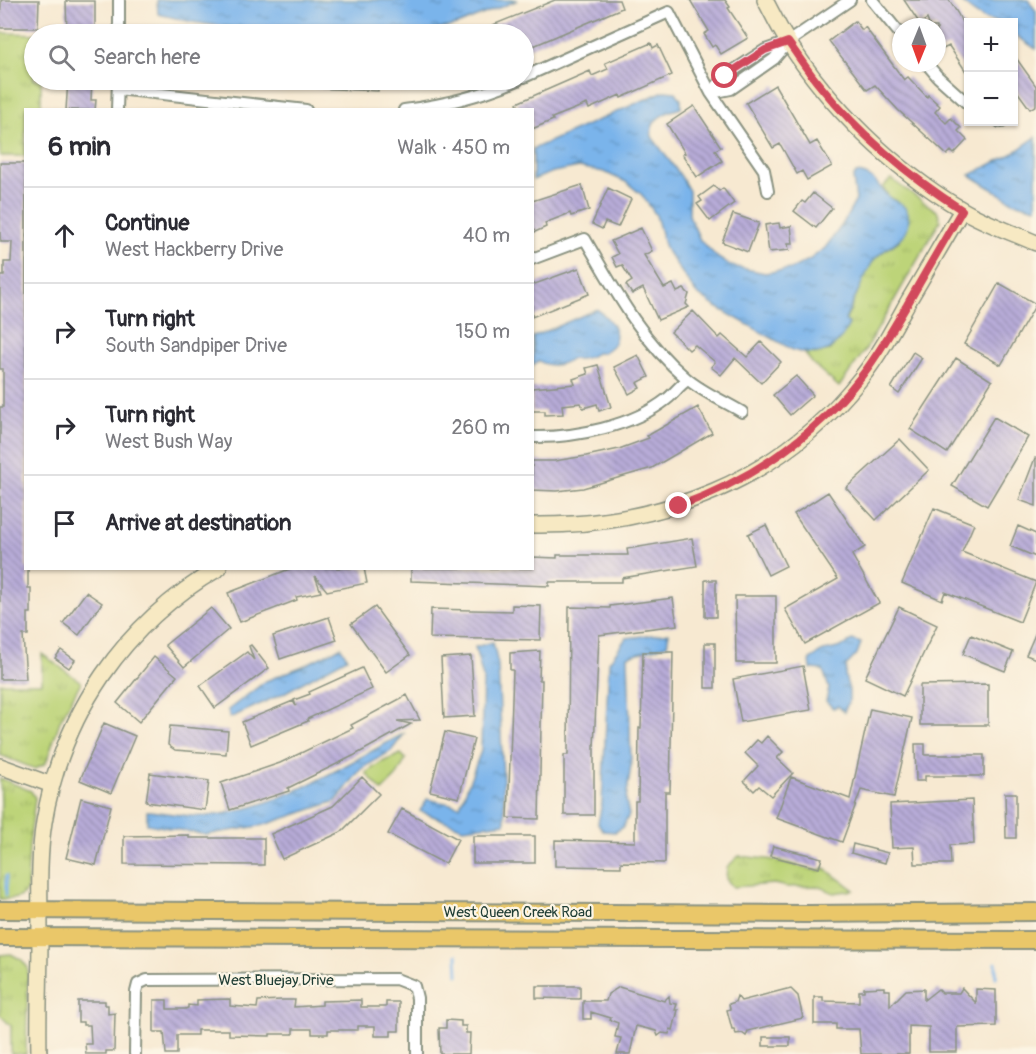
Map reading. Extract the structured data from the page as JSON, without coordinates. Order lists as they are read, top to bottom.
{
  "streets": {
    "main road": ["West Queen Creek Road"],
    "street": ["West Bluejay Drive"]
  },
  "north": "bottom",
  "page": {
    "map_buttons": ["+", "−"],
    "search": "Search here",
    "heading": ["6 min", "Walk · 450 m"],
    "list": [
      ["Continue", "West Hackberry Drive", "40 m"],
      ["Turn right", "South Sandpiper Drive", "150 m"],
      ["Turn right", "West Bush Way", "260 m"],
      "Arrive at destination"
    ]
  }
}
